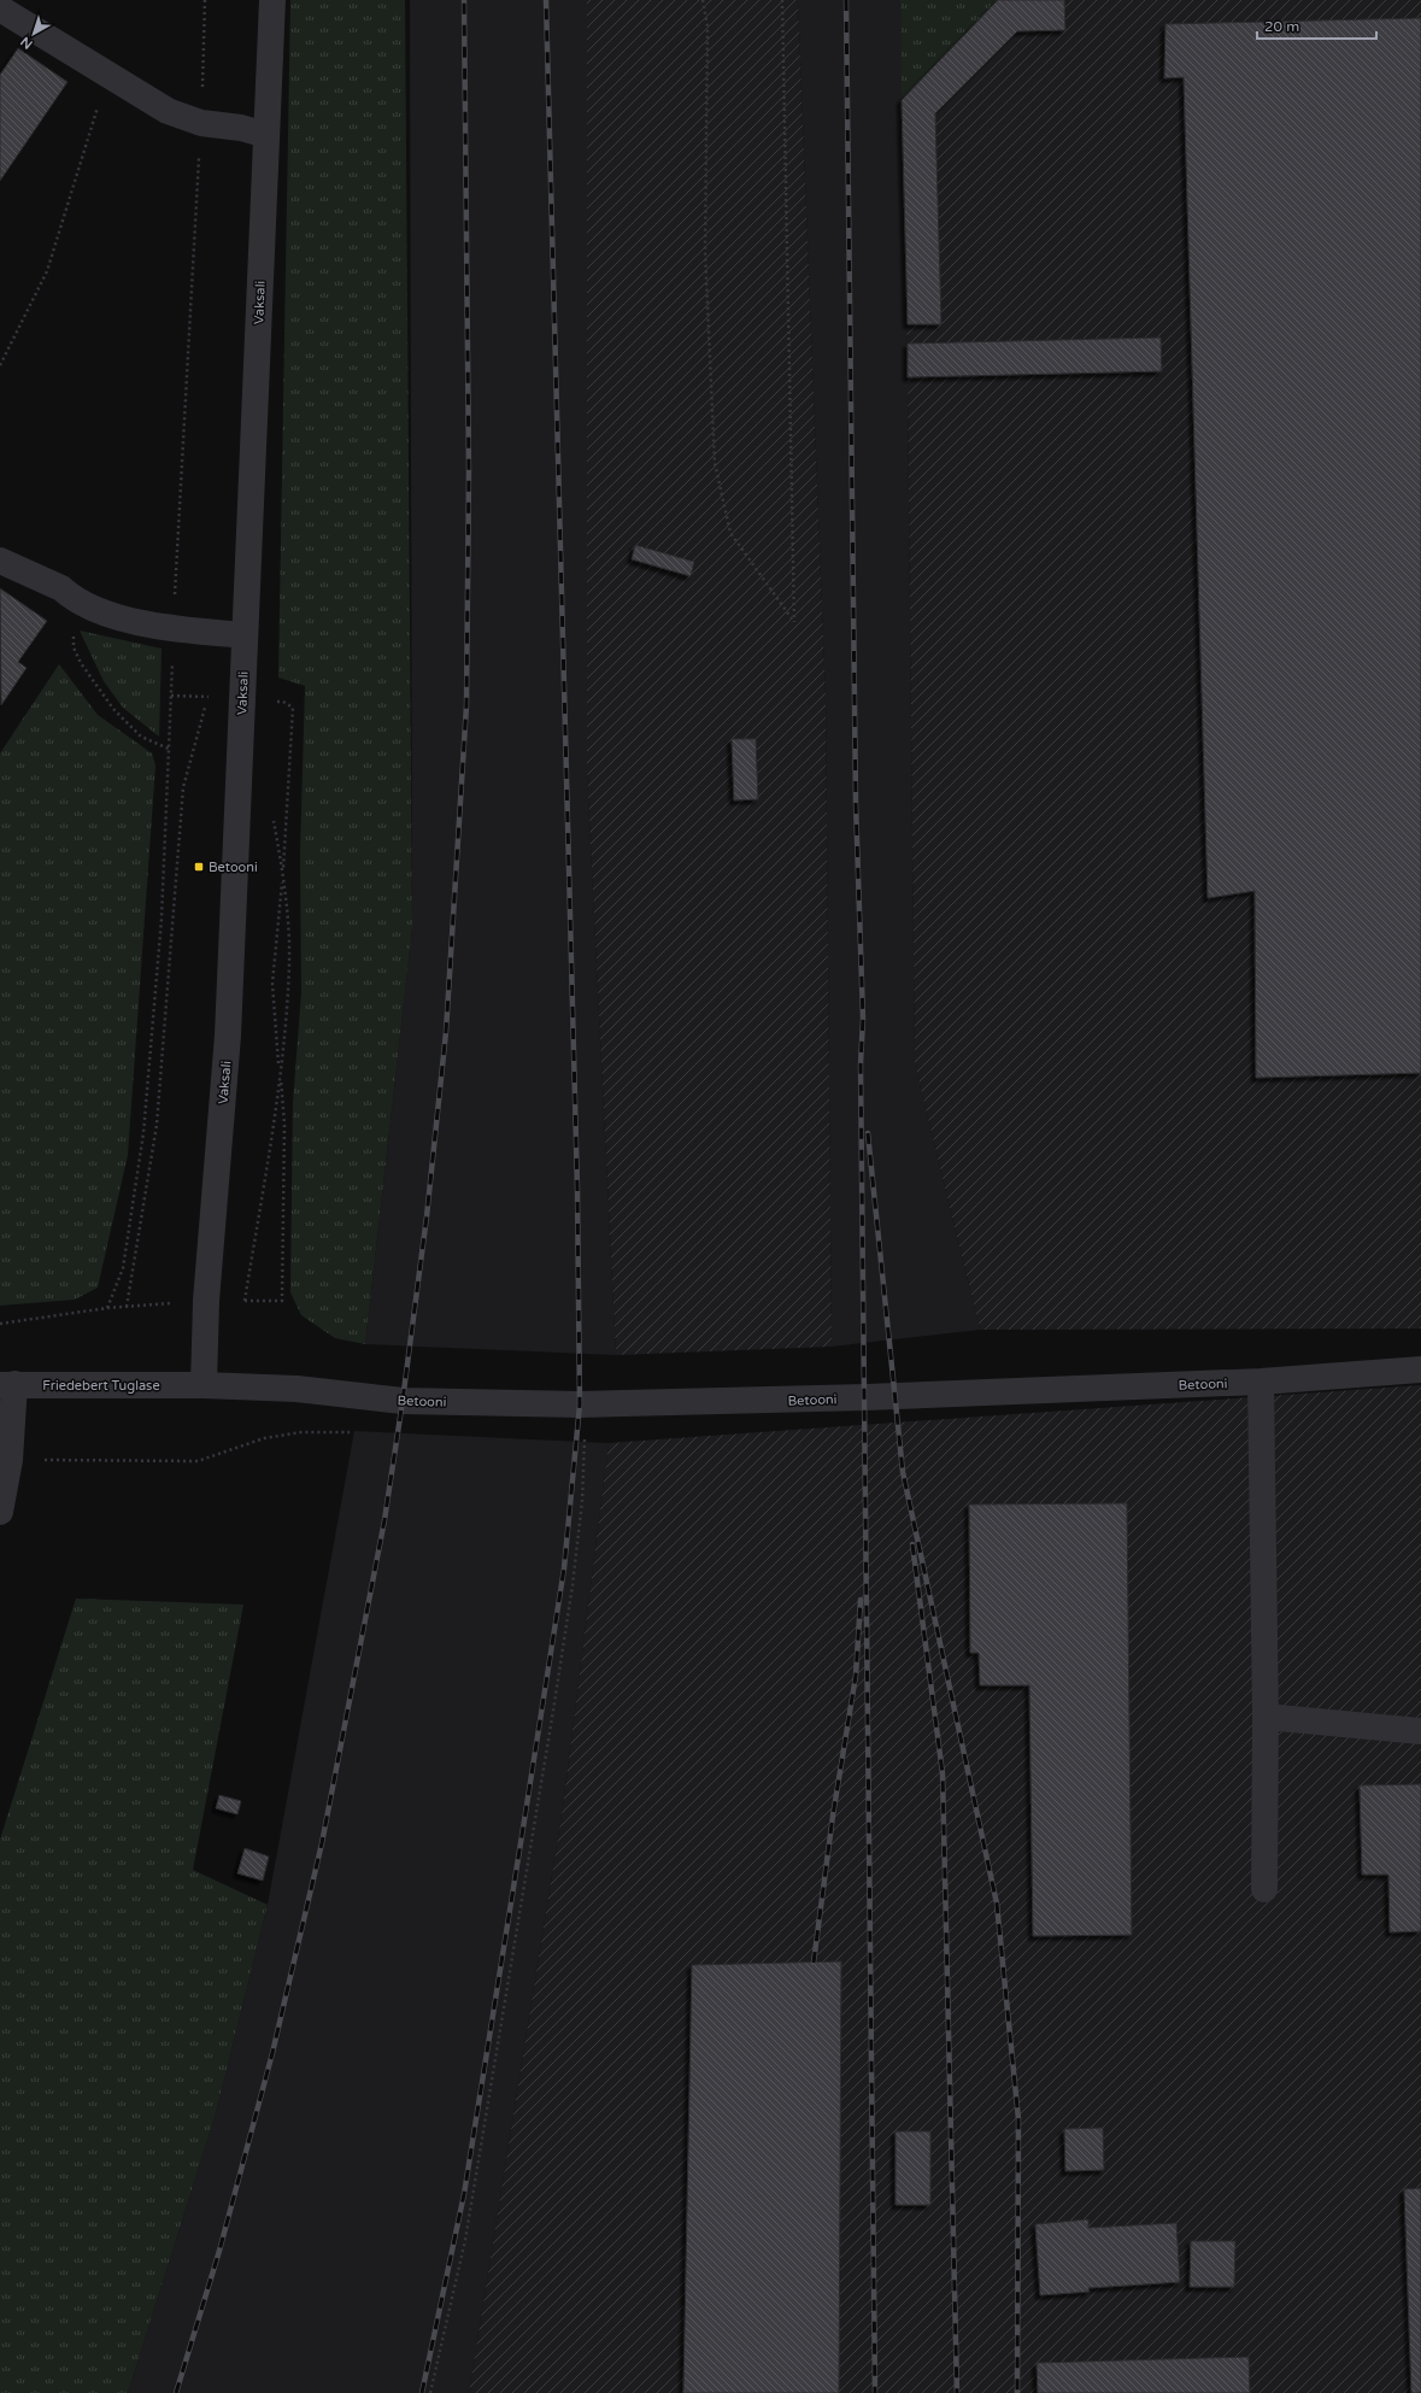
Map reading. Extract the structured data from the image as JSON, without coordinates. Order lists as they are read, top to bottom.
{
  "streets": {
    "street": ["Vaksali", "Betooni", "Friedebert Tuglase"]
  },
  "crossings": [
    ["Vaksali", "Betooni"],
    ["Vaksali", "Friedebert Tuglase"],
    ["Betooni", "Friedebert Tuglase"]
  ],
  "places": {
    "transit": ["Betooni"]
  },
  "scale_bar": "20 m",
  "north": "bottom left"
}
